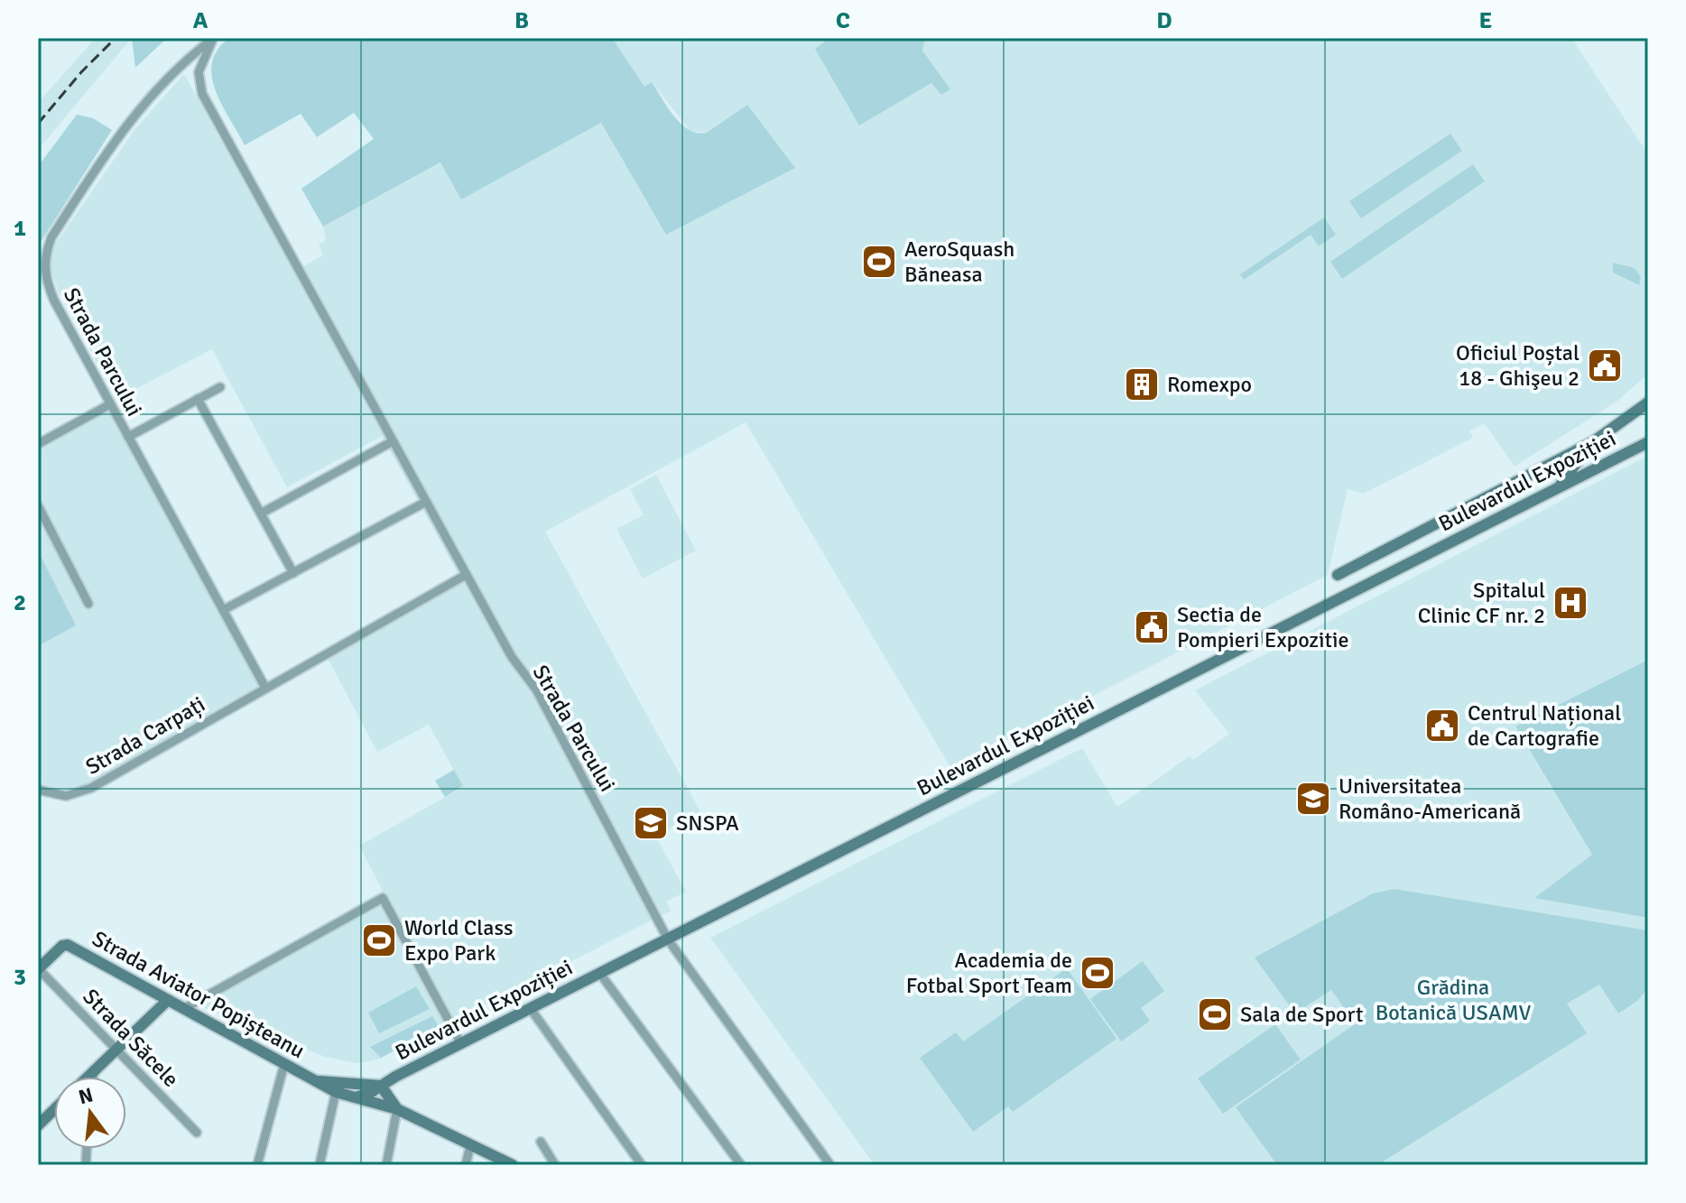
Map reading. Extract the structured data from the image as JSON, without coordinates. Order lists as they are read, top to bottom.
{
  "streets": {
    "street": [
      "Strada Parcului",
      "Bulevardul Expoziției",
      "Strada Carpați",
      "Strada Aviator Popișteanu",
      "Strada Săcele"
    ]
  },
  "crossings": [
    ["Strada Parcului", "Bulevardul Expoziției"],
    ["Strada Parcului", "Strada Carpați"],
    ["Bulevardul Expoziției", "Strada Aviator Popișteanu"],
    ["Strada Aviator Popișteanu", "Strada Săcele"]
  ],
  "parks": ["Grădina Botanică USAMV"],
  "places": {
    "sports": [
      "AeroSquash Băneasa",
      "World Class Expo Park",
      "Academia de Fotbal Sport Team",
      "Sala de Sport"
    ],
    "public building": ["Oficiul Poștal 18 - Ghişeu 2", "Sectia de Pompieri Expozitie", "Centrul Național de Cartografie"],
    "building": ["Romexpo"],
    "hospital": ["Spitalul Clinic CF nr. 2"],
    "school or university": ["Universitatea Româno-Americană", "SNSPA"]
  },
  "north": "top",
  "grid": {
    "columns": [
      "A",
      "B",
      "C",
      "D",
      "E"
    ],
    "rows": ["1", "2", "3"]
  }
}
